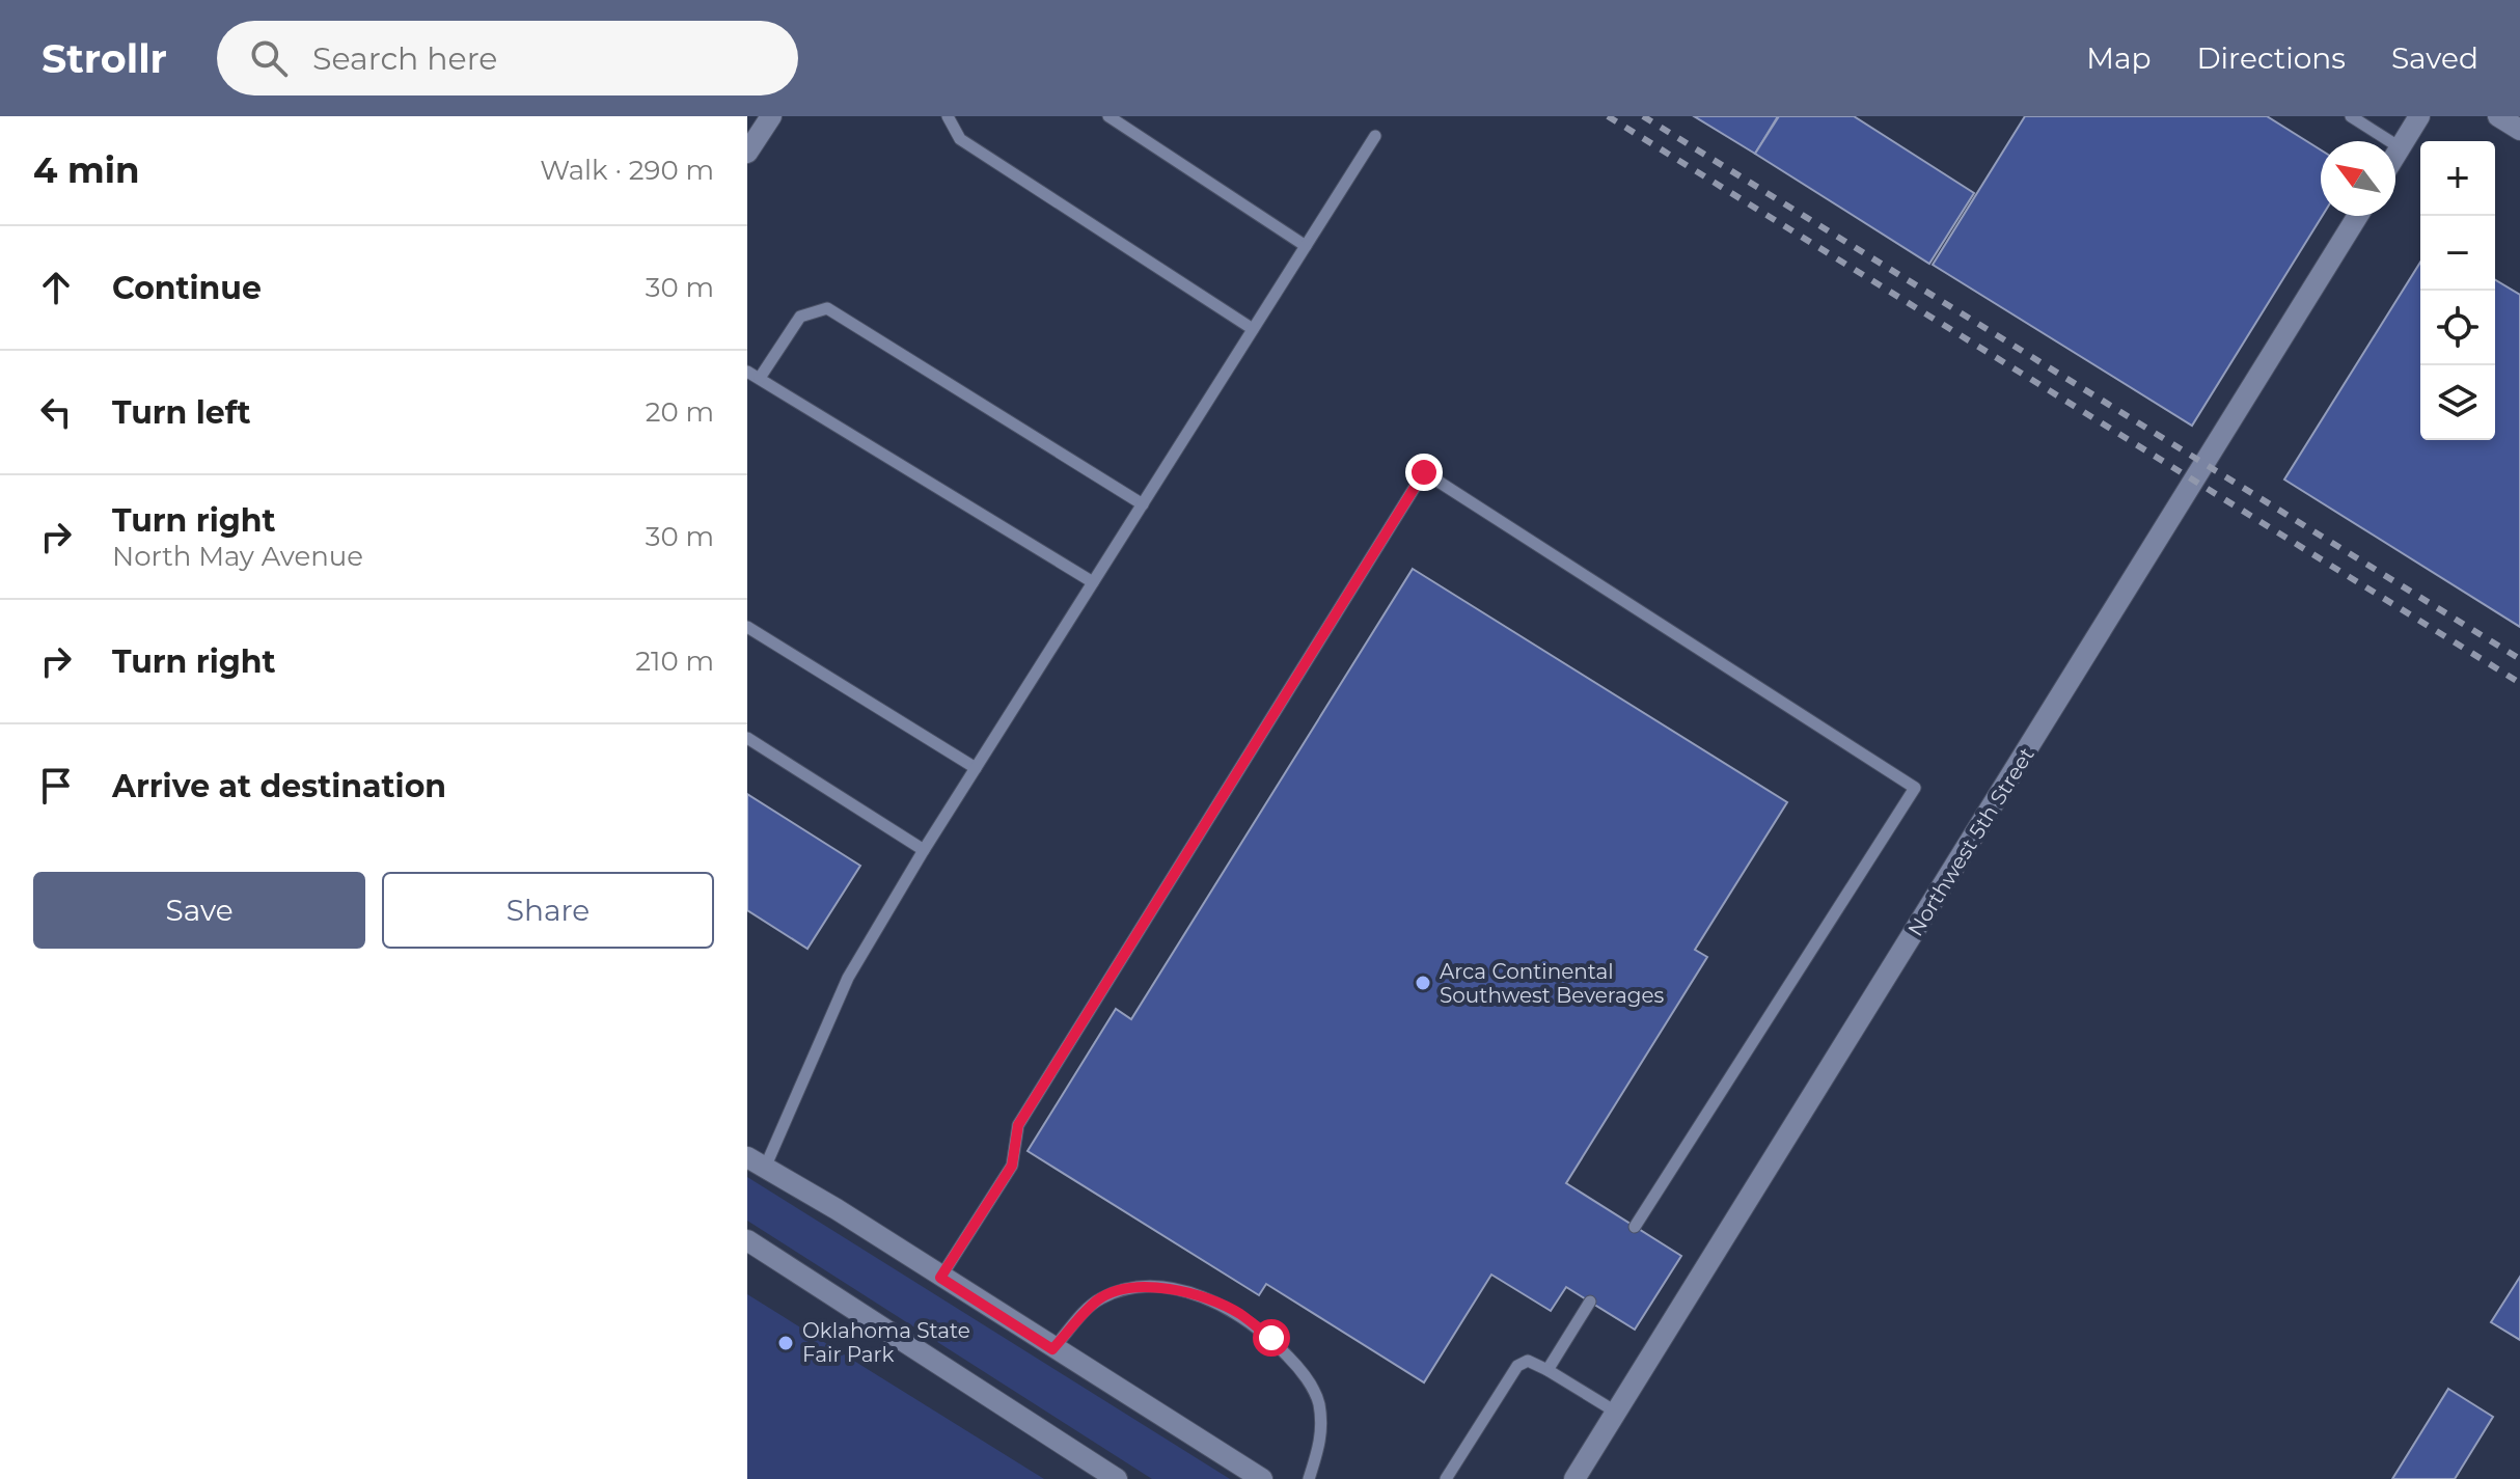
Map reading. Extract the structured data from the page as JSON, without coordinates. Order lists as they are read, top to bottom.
{
  "streets": {
    "street": ["Northwest 5th Street"]
  },
  "places": ["Arca Continental Southwest Beverages", "Oklahoma State Fair Park"],
  "north": "top left",
  "page": {
    "header": "Strollr",
    "search": "Search here",
    "nav": ["Map", "Directions", "Saved"],
    "heading": ["4 min", "Walk · 290 m"],
    "map_buttons": ["+", "−"],
    "list": [
      ["Continue", "30 m"],
      ["Turn left", "20 m"],
      ["Turn right", "North May Avenue", "30 m"],
      ["Turn right", "210 m"],
      "Arrive at destination"
    ],
    "buttons": ["Save", "Share"]
  }
}
